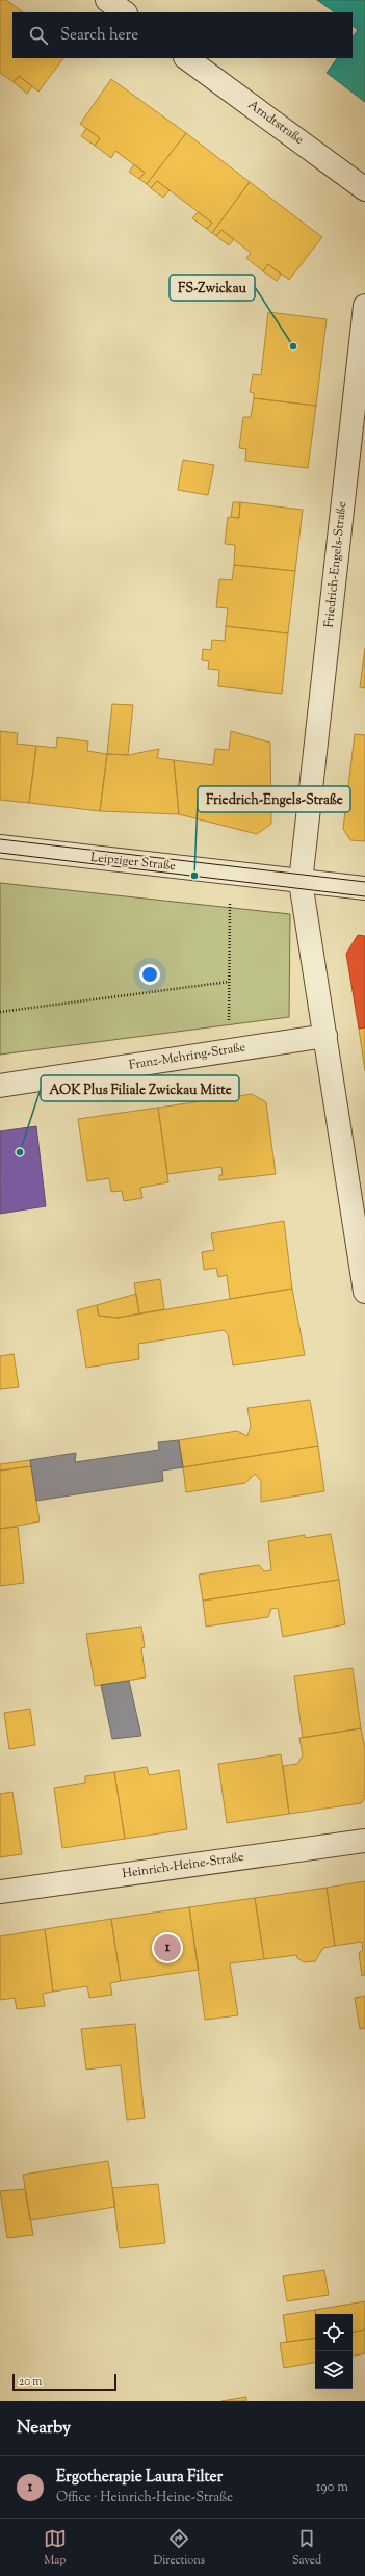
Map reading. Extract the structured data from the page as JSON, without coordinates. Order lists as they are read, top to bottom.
{
  "streets": {
    "street": [
      "Arndtstraße",
      "Friedrich-Engels-Straße",
      "Leipziger Straße",
      "Franz-Mehring-Straße",
      "Heinrich-Heine-Straße"
    ]
  },
  "crossings": [
    ["Friedrich-Engels-Straße", "Leipziger Straße"],
    ["Friedrich-Engels-Straße", "Franz-Mehring-Straße"]
  ],
  "places": ["FS-Zwickau", "Friedrich-Engels-Straße", "AOK Plus Filiale Zwickau Mitte"],
  "scale_bar": "20 m",
  "page": {
    "search": "Search here",
    "pins": "1",
    "scale": "20 m",
    "heading": "Nearby",
    "list": [
      {
        "mark": "1",
        "name": "Ergotherapie Laura Filter",
        "note": "Office · Heinrich-Heine-Straße",
        "value": "190 m"
      }
    ],
    "nav": ["Map", "Directions", "Saved"]
  }
}
